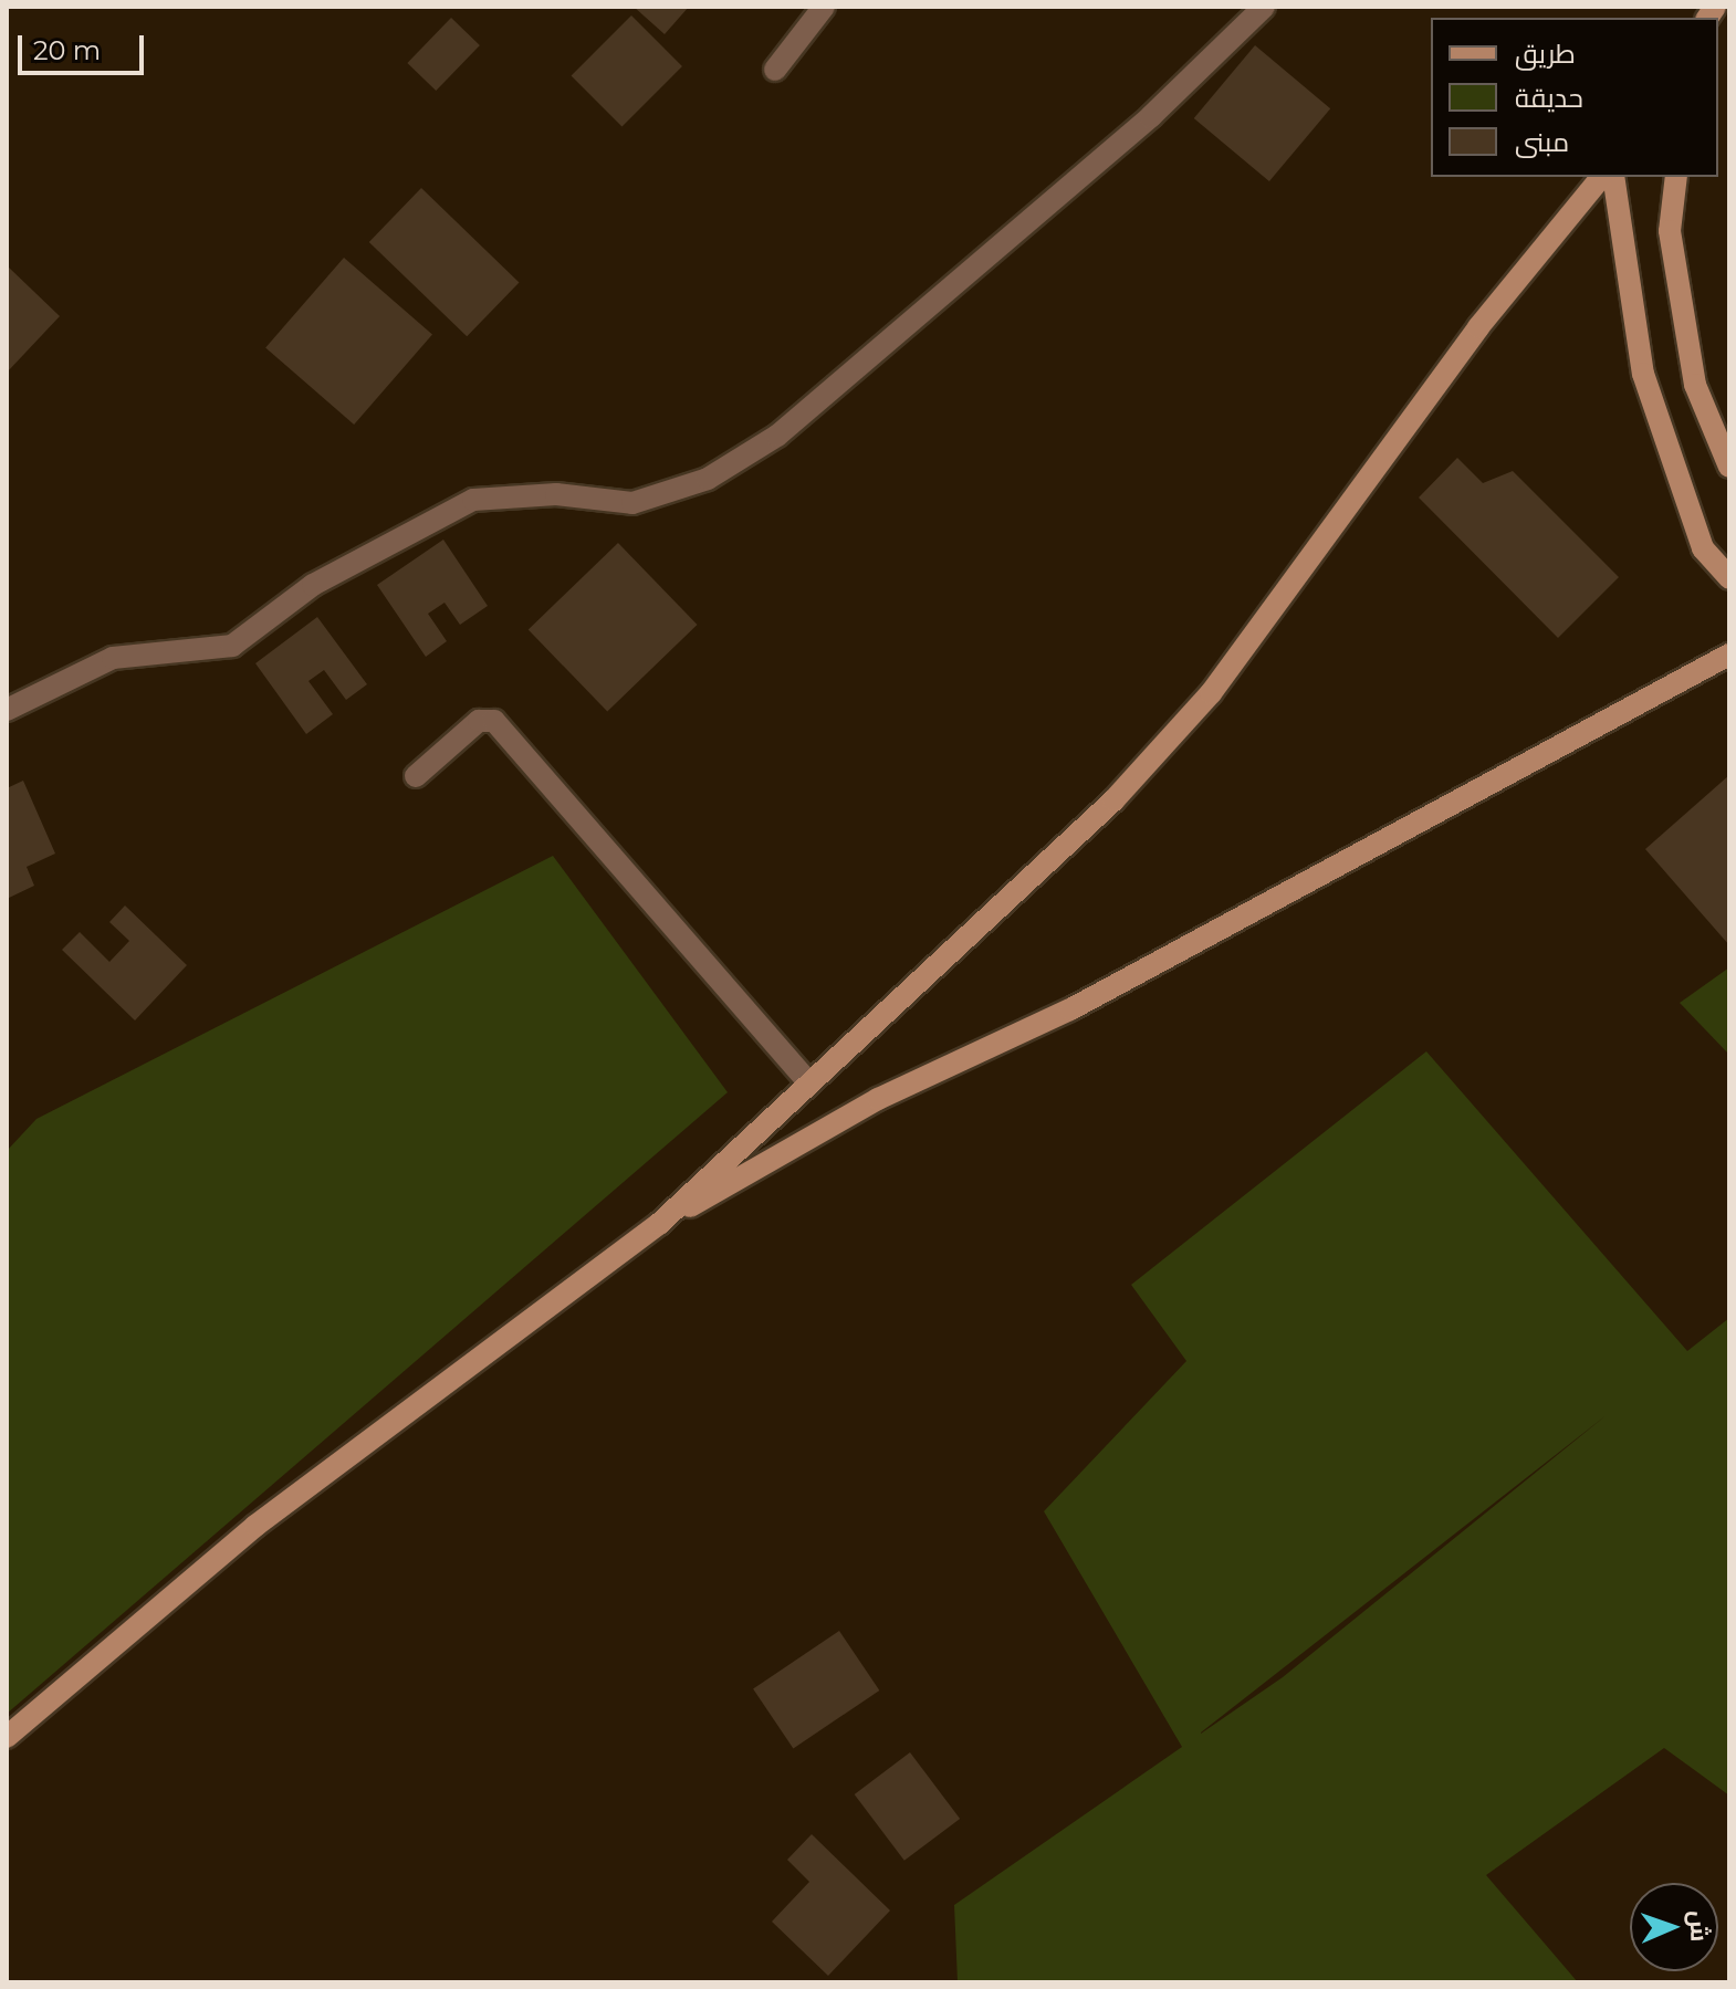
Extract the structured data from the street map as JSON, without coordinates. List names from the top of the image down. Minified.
{"legend":["طريق","حديقة","مبنى"],"scale_bar":"20 m","north":"right"}
